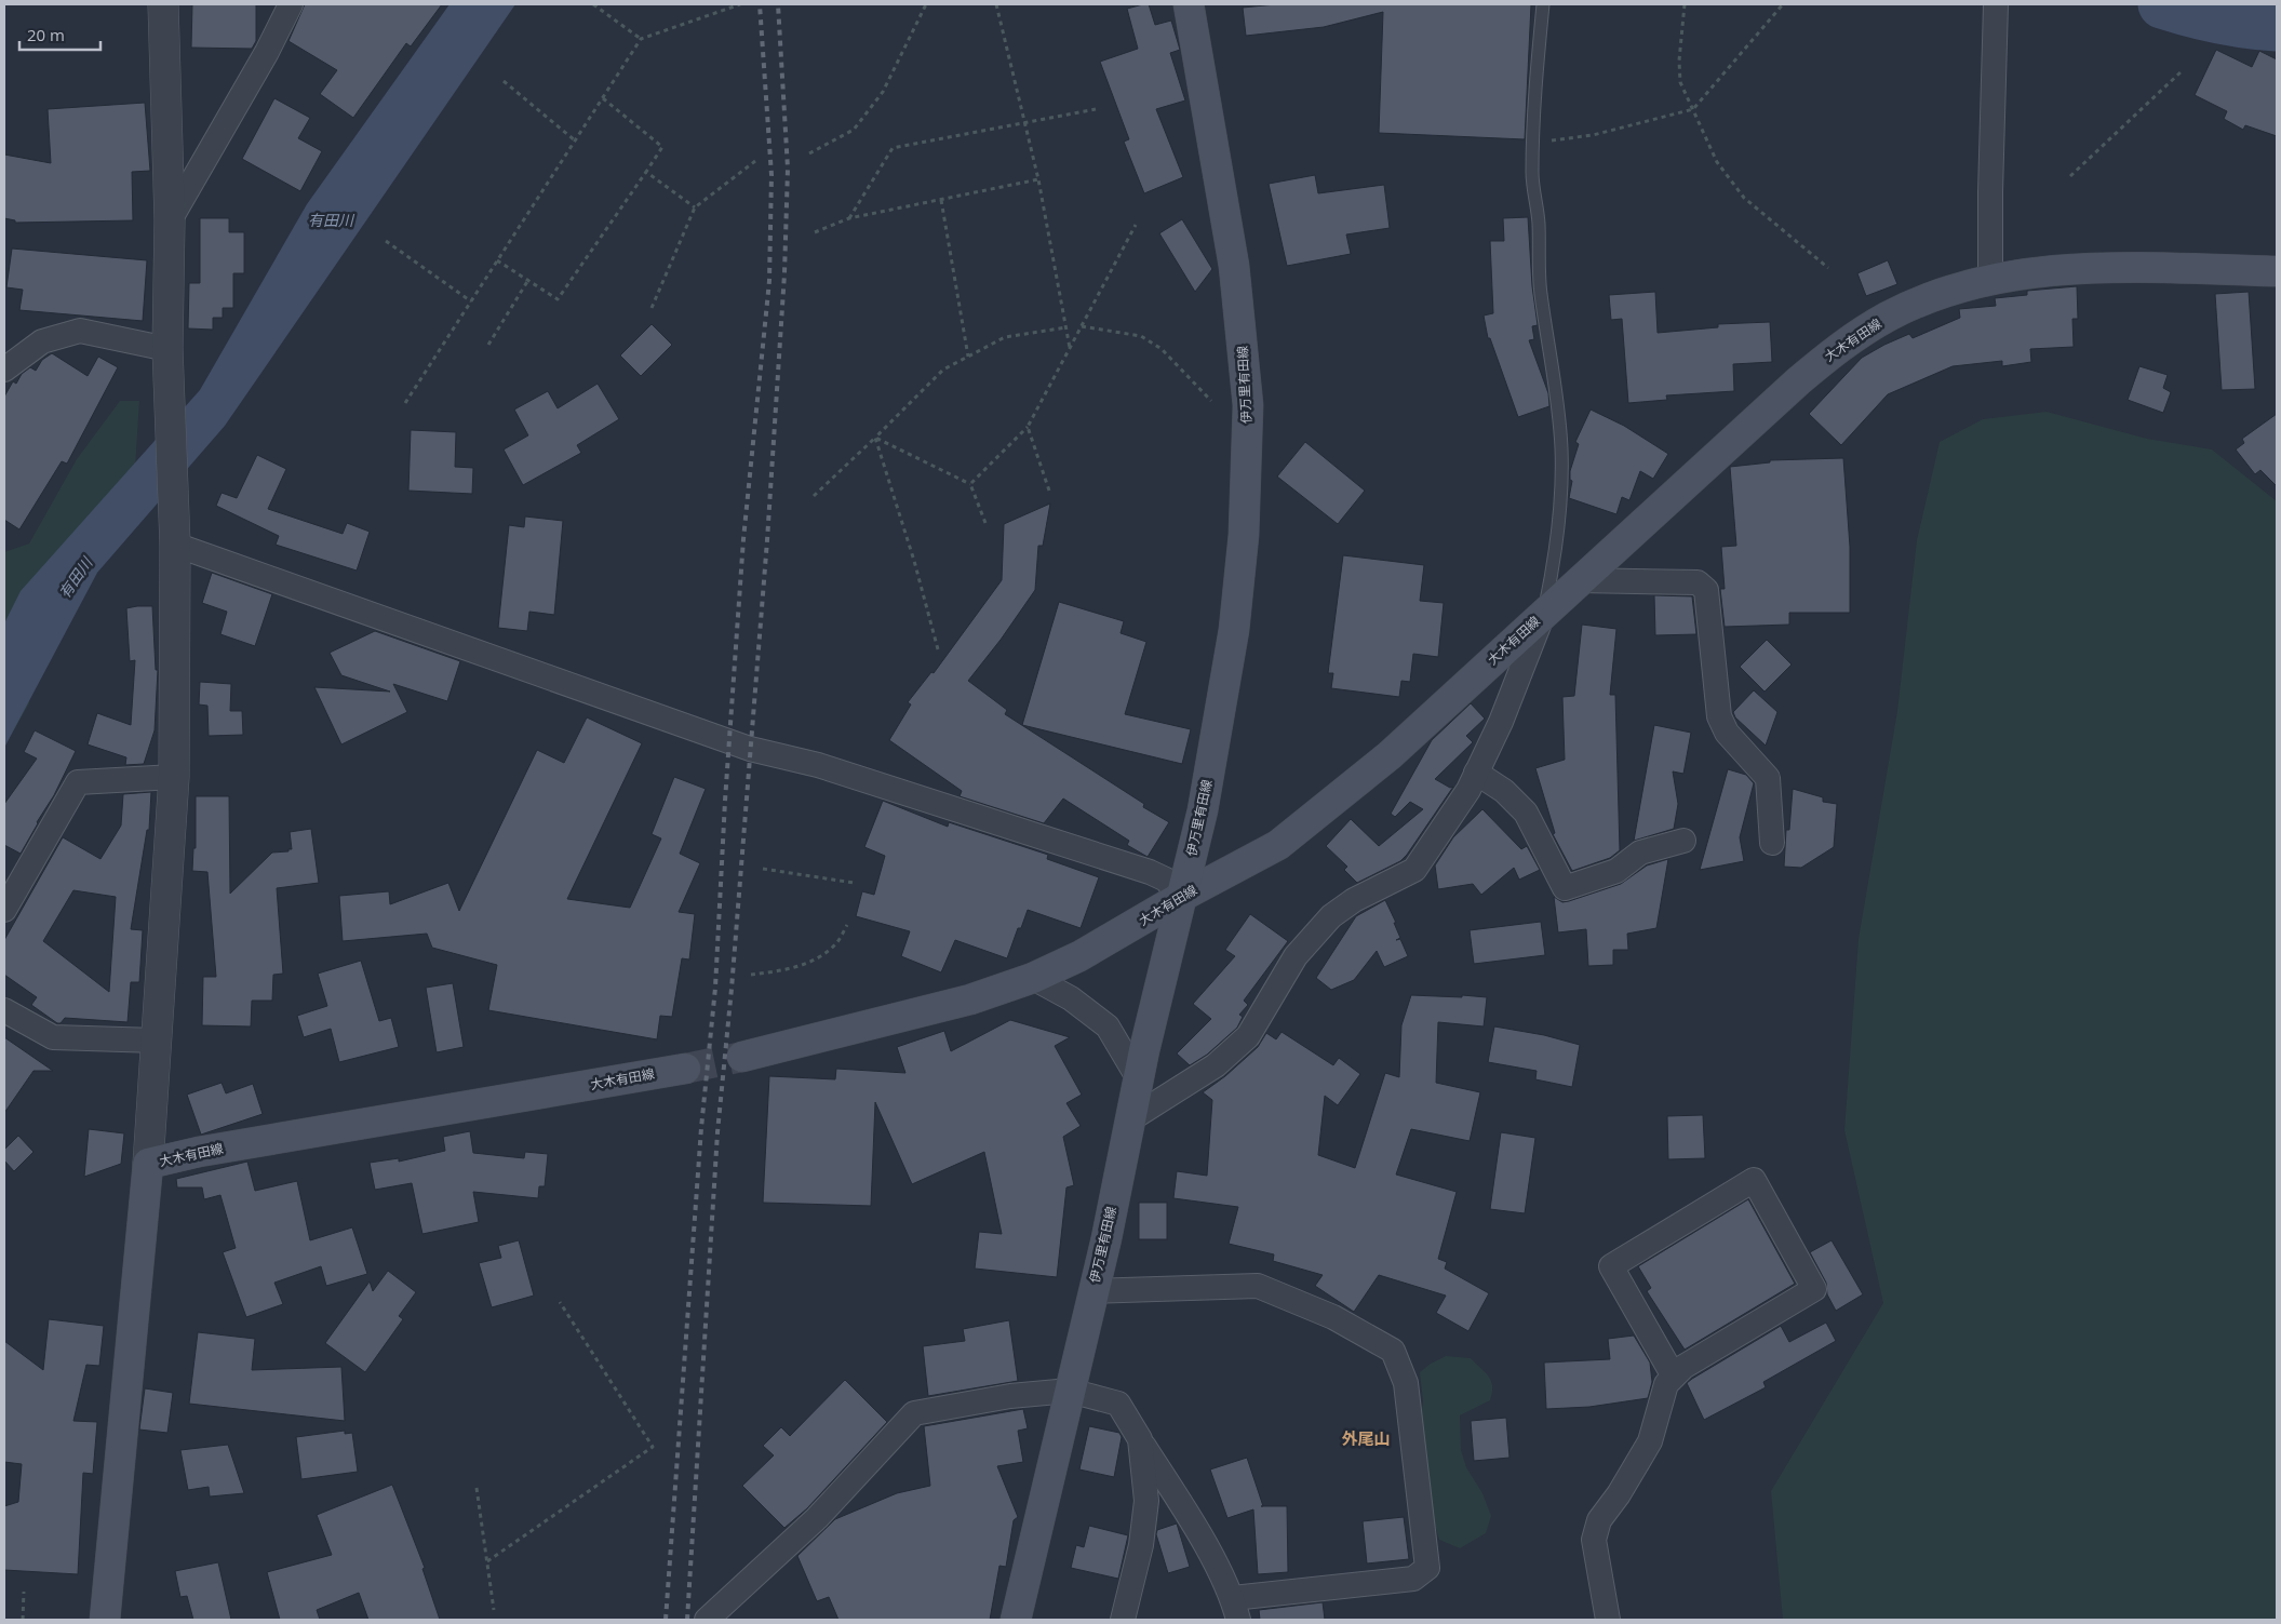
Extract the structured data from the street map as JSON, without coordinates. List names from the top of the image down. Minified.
{"streets":{"main road":["大木有田線","伊万里有田線"]},"crossings":[["大木有田線","伊万里有田線"]],"districts":["外尾山"],"water":["有田川"],"scale_bar":"20 m"}
